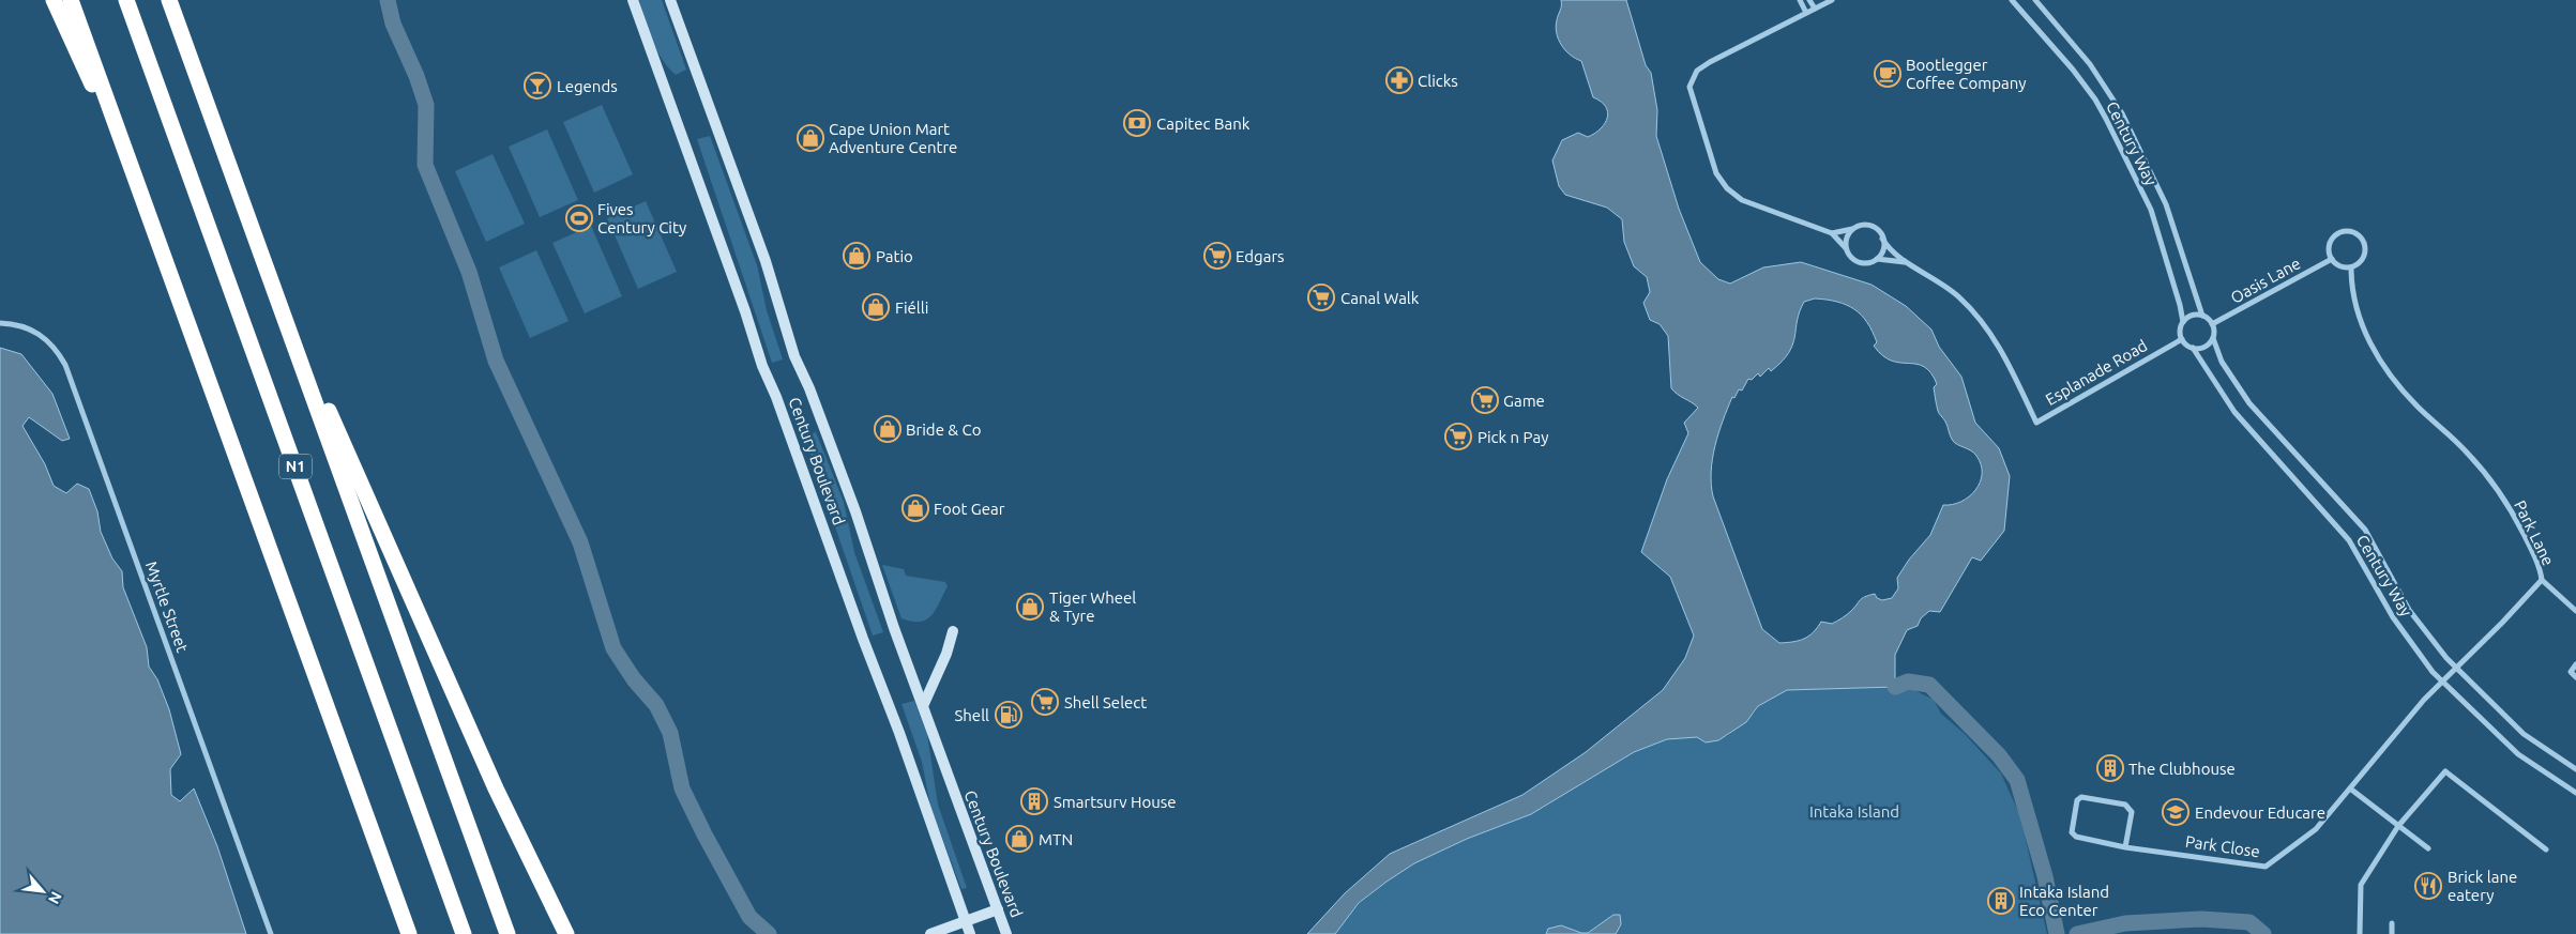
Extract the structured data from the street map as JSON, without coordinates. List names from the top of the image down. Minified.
{"streets":{"highway":["N1"],"main road":["Century Boulevard"],"street":["Century Way","Oasis Lane","Esplanade Road","Park Lane","Myrtle Street","Park Close"]},"crossings":[["Century Way","Oasis Lane"],["Century Way","Esplanade Road"],["Century Way","Park Lane"],["Oasis Lane","Esplanade Road"],["Oasis Lane","Park Lane"],["Park Lane","Park Close"]],"parks":["Intaka Island"],"places":{"cafe":["Bootlegger Coffee Company"],"pharmacy":["Clicks"],"bar":["Legends"],"bank":["Capitec Bank"],"shop":["Cape Union Mart Adventure Centre","Patio","Fiélli","Bride & Co","Foot Gear","Tiger Wheel & Tyre","MTN"],"sports":["Fives Century City"],"supermarket":["Edgars","Canal Walk","Game","Pick n Pay","Shell Select"],"fuel station":["Shell"],"building":["The Clubhouse","Smartsurv House","Intaka Island Eco Center"],"school or university":["Endevour Educare"],"restaurant":["Brick lane eatery"]},"north":"bottom right"}
